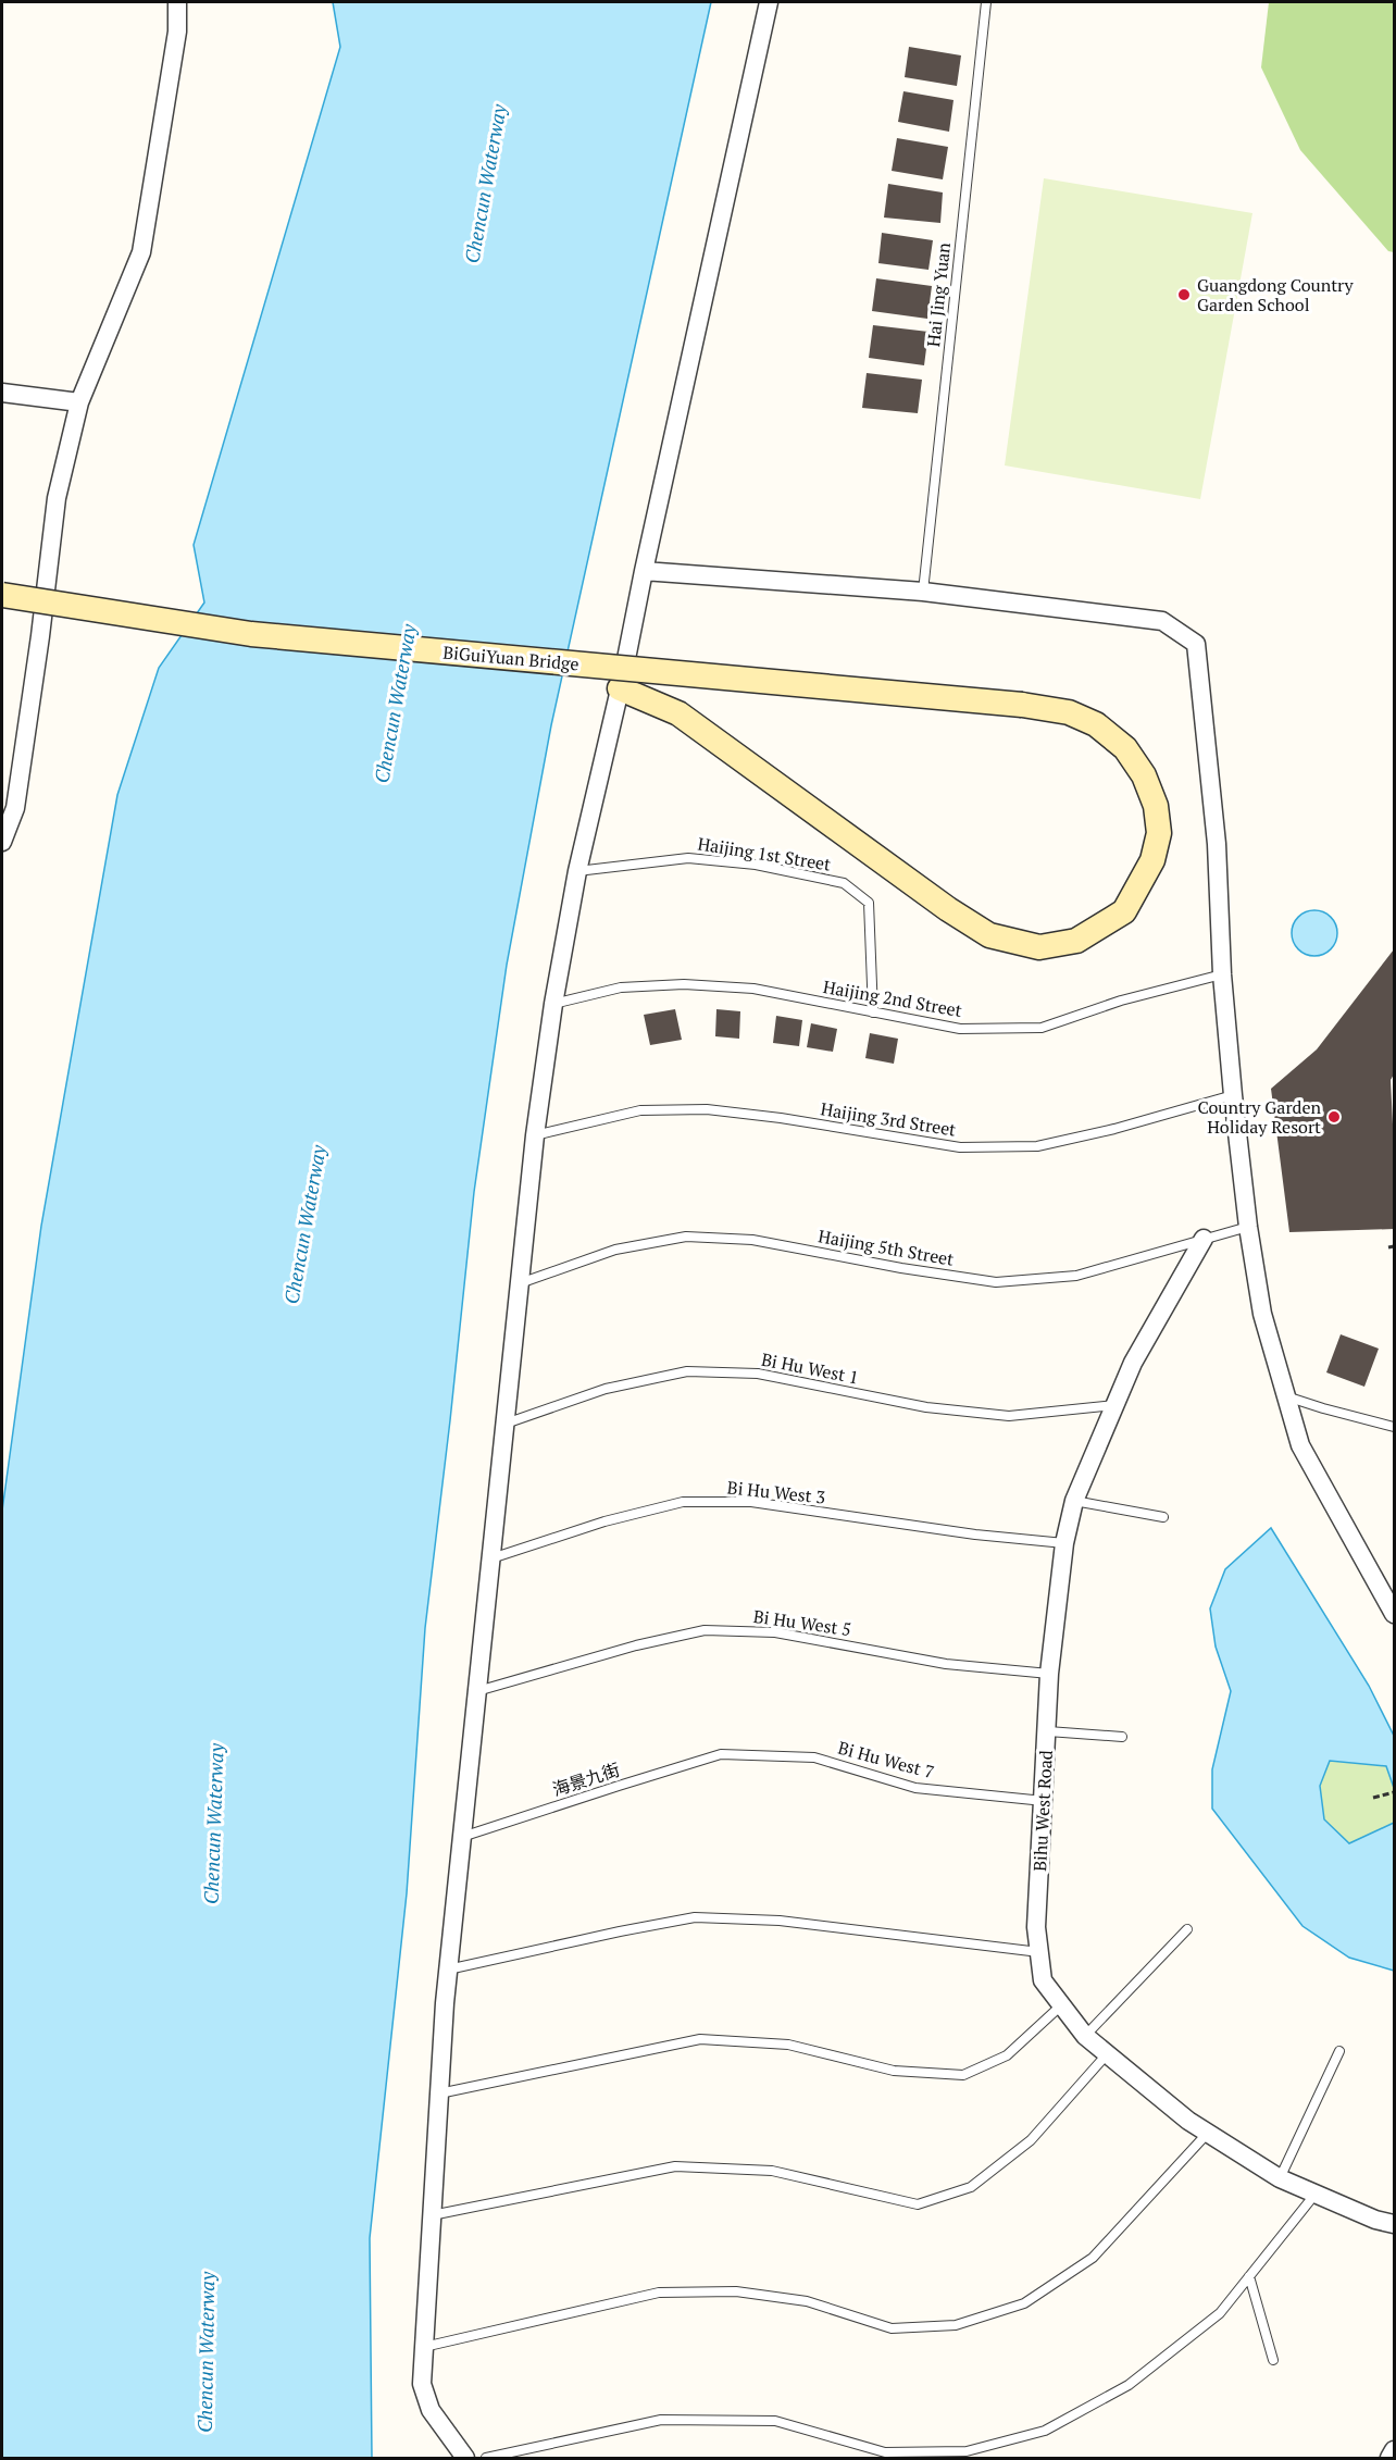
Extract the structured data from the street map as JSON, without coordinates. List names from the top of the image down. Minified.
{"streets":{"main road":["BiGuiYuan Bridge"],"street":["Bihu West Road"],"lane":["Hai Jing Yuan","Haijing 1st Street","Haijing 2nd Street","Haijing 3rd Street","Haijing 5th Street","Bi Hu West 1","Bi Hu West 3","Bi Hu West 5","Bi Hu West 7","海景九街"]},"crossings":[["Haijing 1st Street","Haijing 2nd Street"],["Haijing 5th Street","Bihu West Road"],["Bi Hu West 1","Bihu West Road"],["Bi Hu West 3","Bihu West Road"],["Bi Hu West 5","Bihu West Road"],["Bi Hu West 7","海景九街"],["Bi Hu West 7","Bihu West Road"]],"water":["Chencun Waterway"],"places":["Guangdong Country Garden School","Country Garden Holiday Resort"]}
